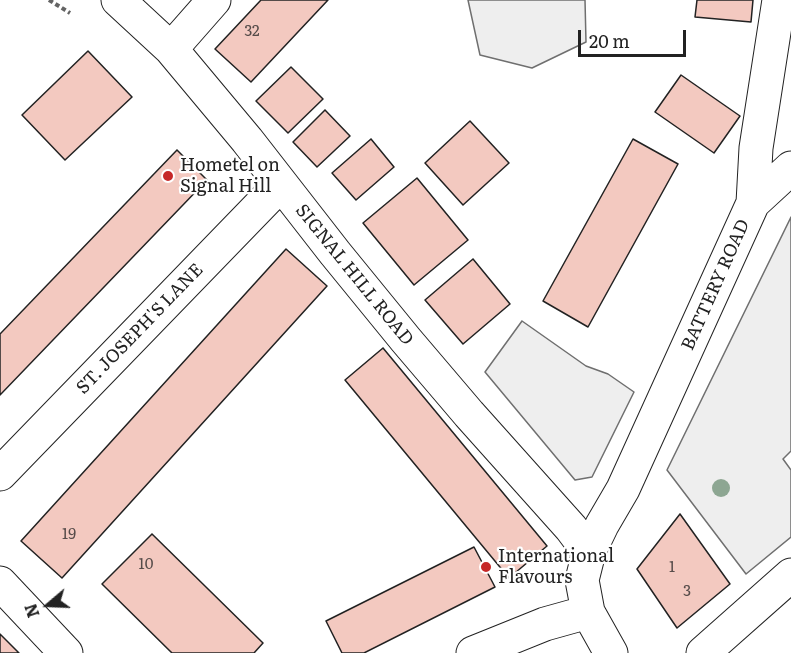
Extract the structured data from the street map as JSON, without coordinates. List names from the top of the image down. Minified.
{"streets":{"street":["SIGNAL HILL ROAD","BATTERY ROAD","ST. JOSEPH'S LANE"]},"crossings":[["SIGNAL HILL ROAD","BATTERY ROAD"],["SIGNAL HILL ROAD","ST. JOSEPH'S LANE"]],"places":["Hometel on Signal Hill","International Flavours"],"house_numbers":["32","19","10","1","3"],"scale_bar":"20 m","north":"left"}
